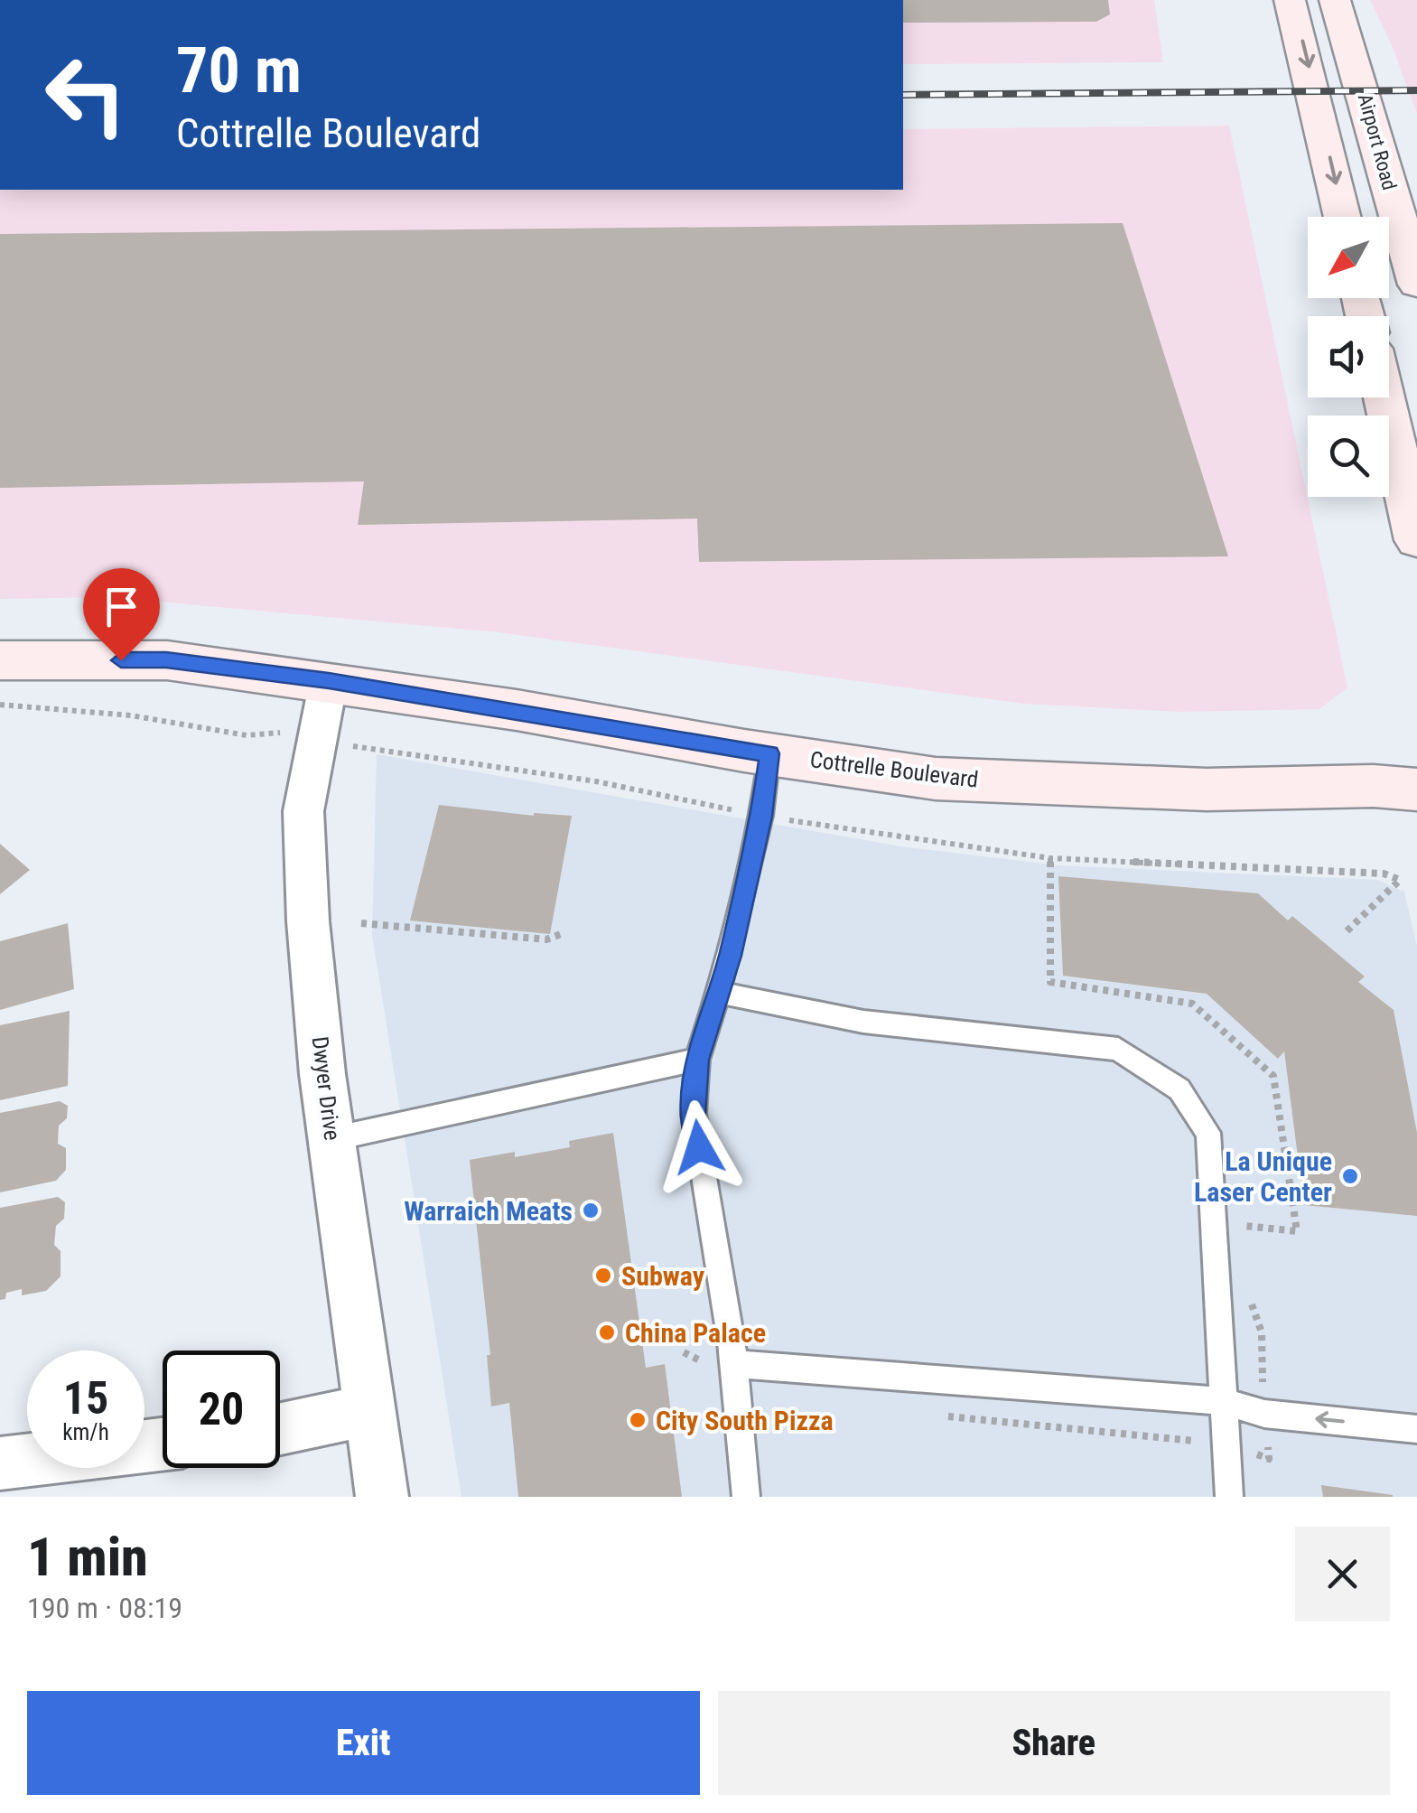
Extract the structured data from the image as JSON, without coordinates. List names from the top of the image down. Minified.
{"streets":{"main road":["Airport Road","Cottrelle Boulevard"],"street":["Dwyer Drive"]},"crossings":[["Cottrelle Boulevard","Dwyer Drive"]],"places":["La Unique Laser Center","Warraich Meats","Subway","China Palace","City South Pizza"],"north":"bottom left","page":{"turn":["70 m","Cottrelle Boulevard"],"speed":"15 km/h","limit":"20","heading":["1 min","190 m · 08:19"],"buttons":["Exit","Share"]}}
